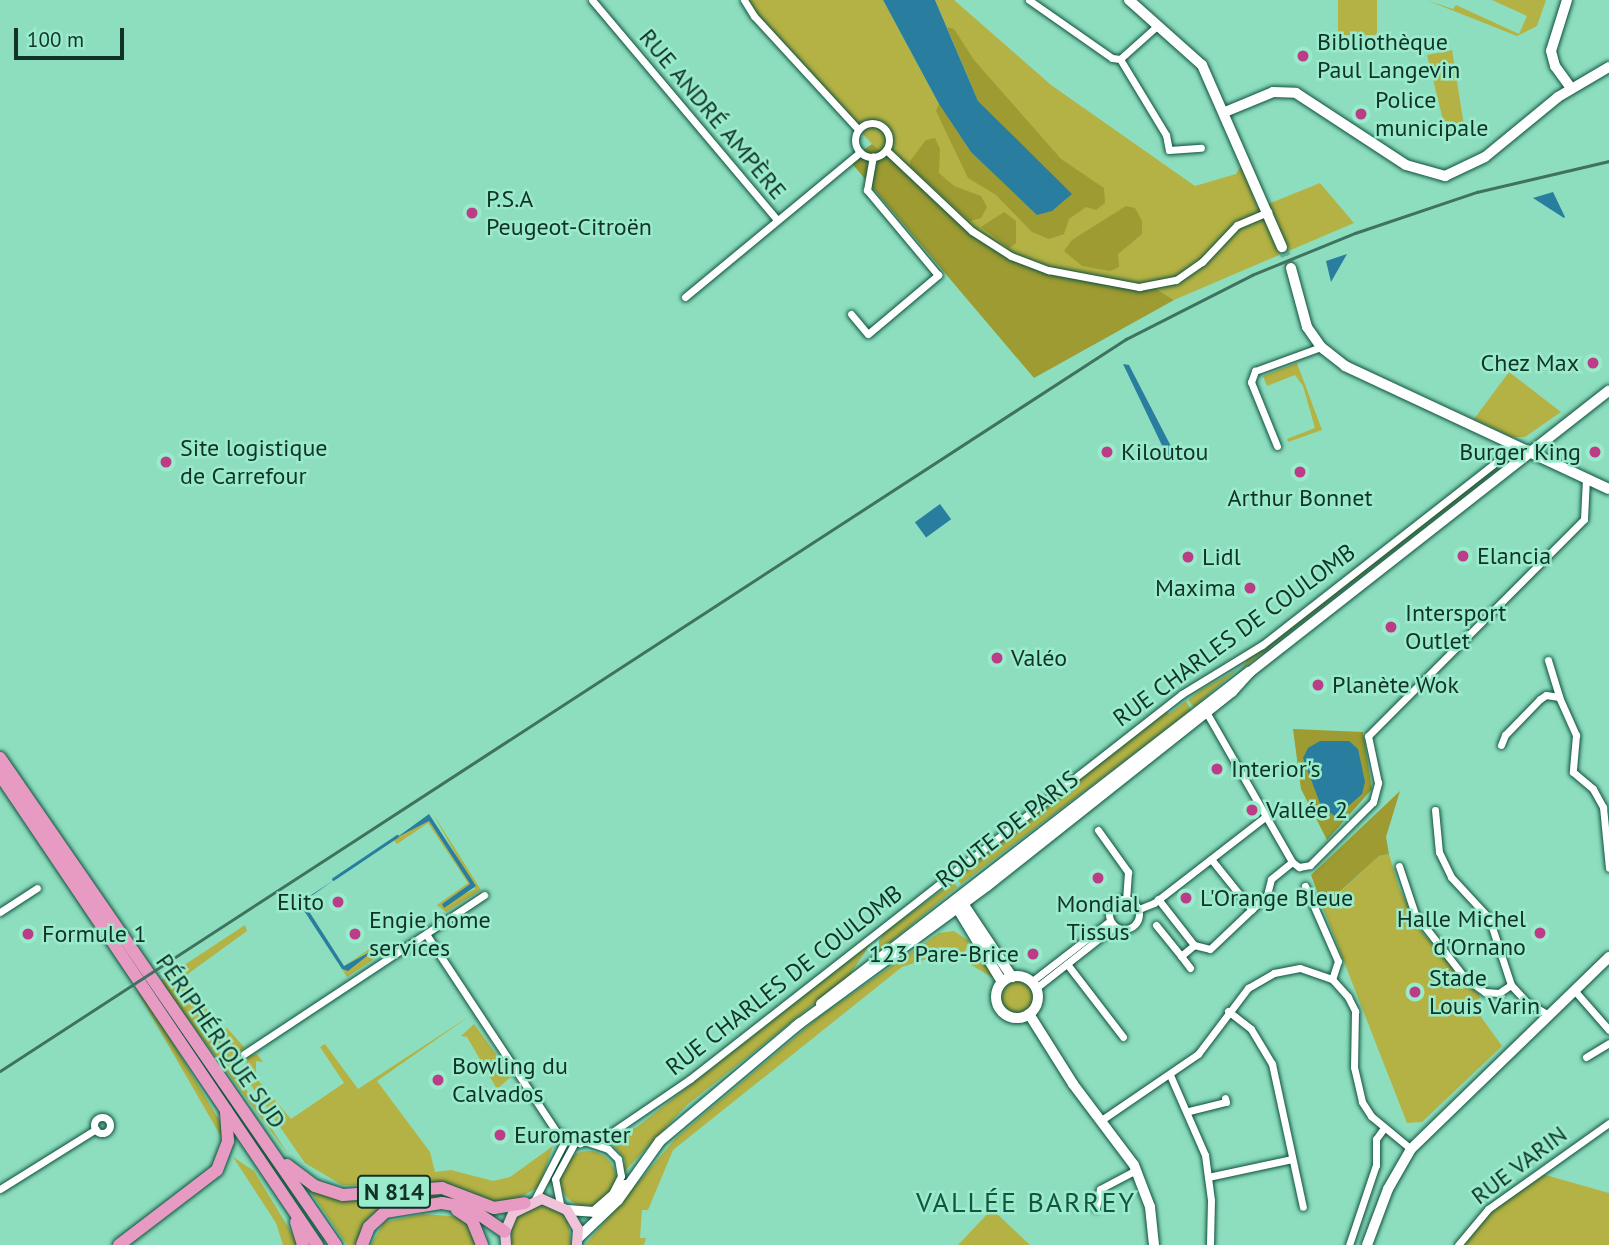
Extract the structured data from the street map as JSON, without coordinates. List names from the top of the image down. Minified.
{"streets":{"highway":["PÉRIPHÉRIQUE SUD","N 814"],"main road":["ROUTE DE PARIS"],"street":["RUE ANDRÉ AMPÈRE","RUE CHARLES DE COULOMB","RUE VARIN"]},"crossings":[["RUE CHARLES DE COULOMB","ROUTE DE PARIS"],["PÉRIPHÉRIQUE SUD","N 814"]],"districts":["VALLÉE BARREY"],"places":["Bibliothèque Paul Langevin","Police municipale","P.S.A Peugeot-Citroën","Chez Max","Kiloutou","Burger King","Site logistique de Carrefour","Arthur Bonnet","Elancia","Lidl","Maxima","Intersport Outlet","Valéo","Planète Wok","Interior's","Vallée 2","Mondial Tissus","L'Orange Bleue","Elito","Halle Michel d'Ornano","Formule 1","Engie home services","123 Pare-Brice","Stade Louis Varin","Bowling du Calvados","Euromaster"],"scale_bar":"100 m"}
